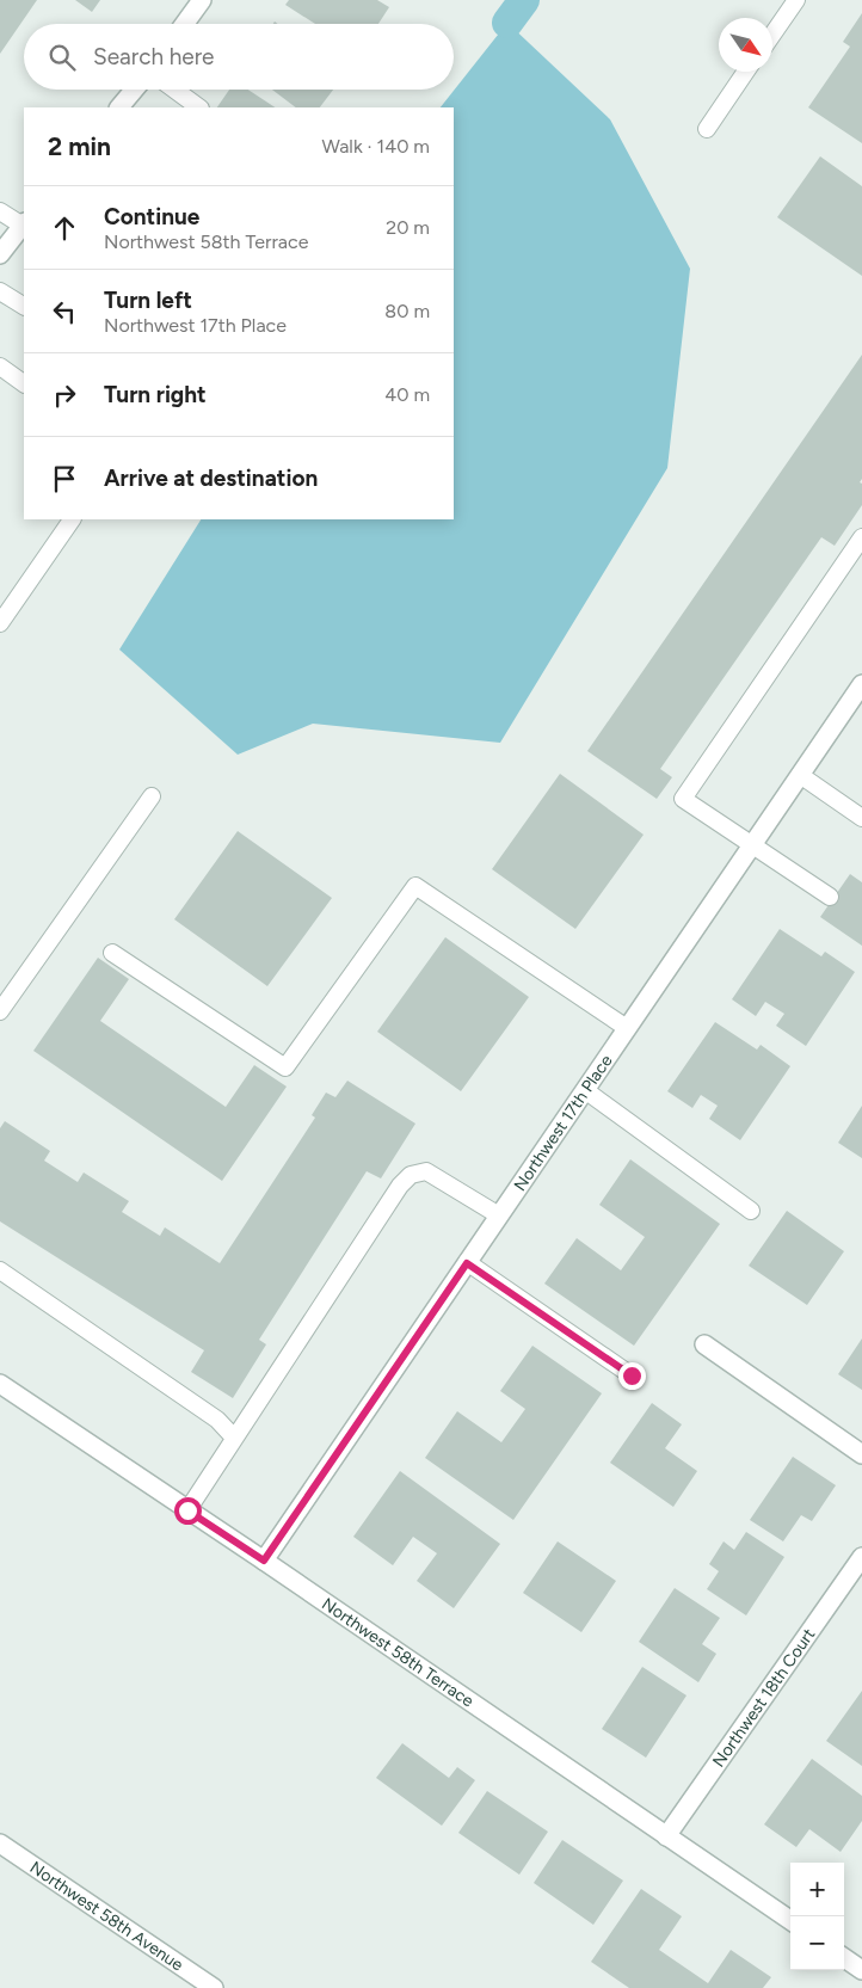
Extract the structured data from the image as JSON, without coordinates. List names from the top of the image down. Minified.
{"streets":{"street":["Northwest 17th Place","Northwest 58th Terrace","Northwest 18th Court","Northwest 58th Avenue"]},"crossings":[["Northwest 17th Place","Northwest 58th Terrace"],["Northwest 58th Terrace","Northwest 18th Court"]],"north":"bottom right","page":{"search":"Search here","heading":["2 min","Walk · 140 m"],"list":[["Continue","Northwest 58th Terrace","20 m"],["Turn left","Northwest 17th Place","80 m"],["Turn right","40 m"],"Arrive at destination"],"map_buttons":["+","−"]}}
